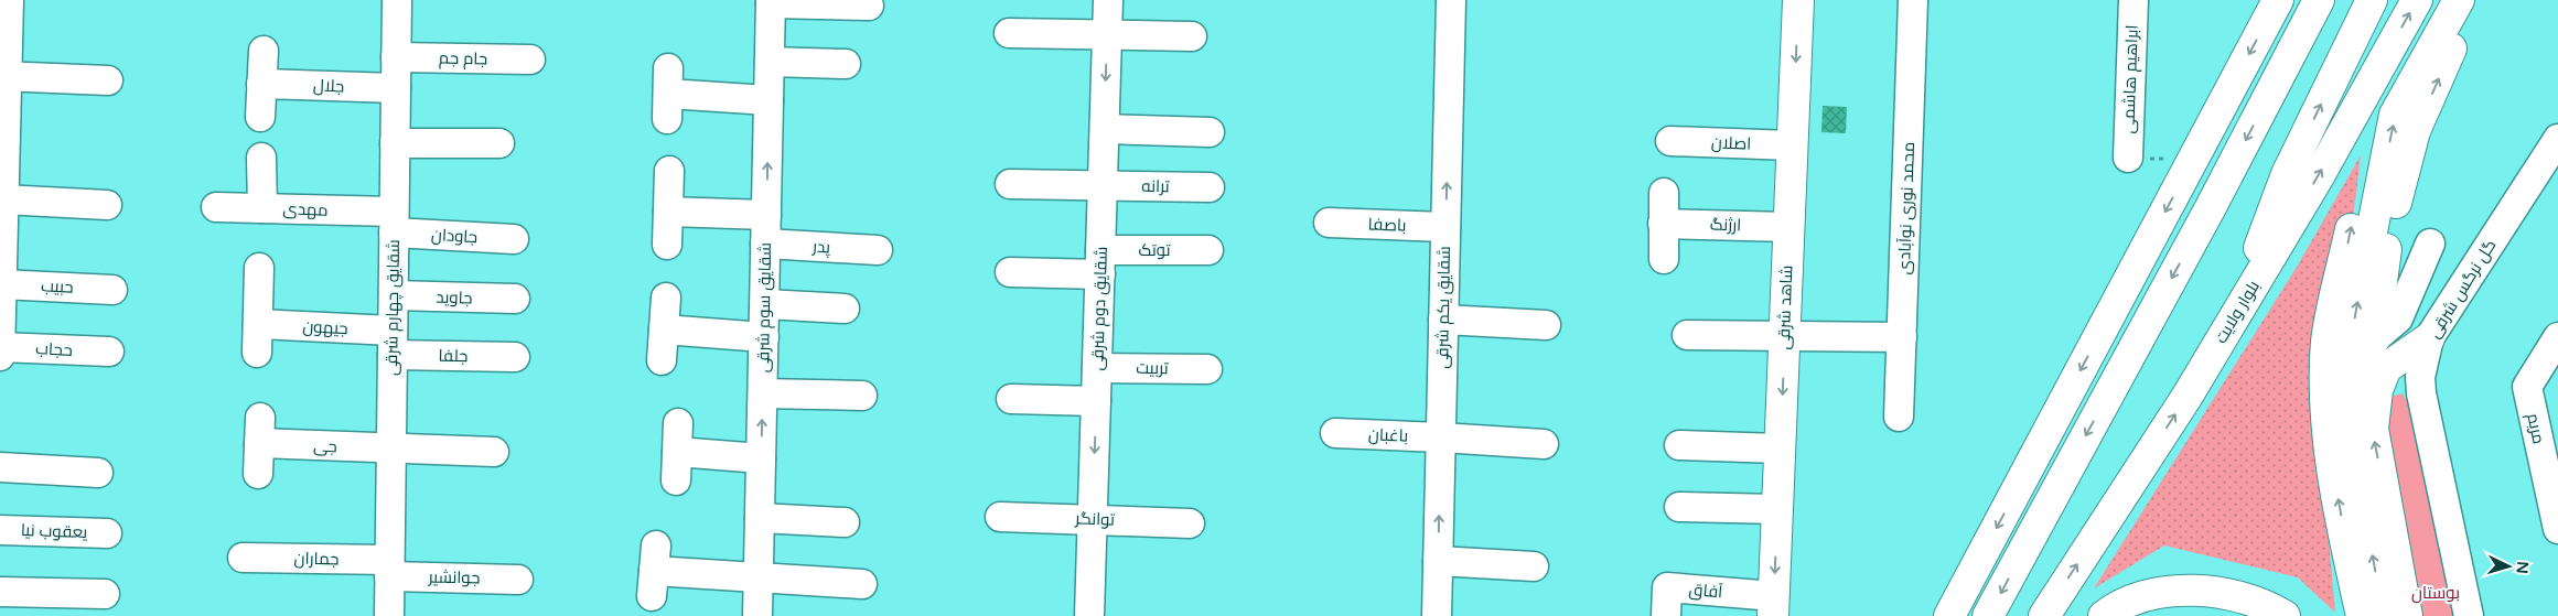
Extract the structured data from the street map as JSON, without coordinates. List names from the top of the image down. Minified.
{"streets":{"main road":["شاهد شرقی","بلوار ولایت"],"street":["جام جم","ابراهیم هاشمی","جلال","اصلان","ترانه","محمد نوری نوآبادی","مهدی","باصفا","ارژنگ","جاودان","پدر","توتک","حبیب","گل نرگس شرقی","جاوید","شقایق چهارم شرقی","شقایق سوم شرقی","شقایق یکم شرقی","شقایق دوم شرقی","جیهون","حجاب","جلفا","تربیت","مریم","باغبان","جی","توانگر","یعقوب نیا","جماران","جوانشیر","آفاق"]},"crossings":[["جام جم","شقایق چهارم شرقی"],["جلال","شقایق چهارم شرقی"],["اصلان","شاهد شرقی"],["ترانه","شقایق دوم شرقی"],["مهدی","جاودان"],["مهدی","شقایق چهارم شرقی"],["باصفا","شقایق یکم شرقی"],["ارژنگ","شاهد شرقی"],["جاودان","شقایق چهارم شرقی"],["پدر","شقایق سوم شرقی"],["توتک","شقایق دوم شرقی"],["جاوید","شقایق چهارم شرقی"],["شقایق چهارم شرقی","جیهون"],["شقایق چهارم شرقی","جلفا"],["شقایق چهارم شرقی","جی"],["شقایق چهارم شرقی","جماران"],["شقایق چهارم شرقی","جوانشیر"],["شقایق یکم شرقی","باغبان"],["شاهد شرقی","آفاق"],["شقایق دوم شرقی","تربیت"],["شقایق دوم شرقی","توانگر"],["جیهون","جلفا"],["جماران","جوانشیر"]],"one_way":["شقایق یکم شرقی"],"parks":["بوستان"],"north":"right"}
